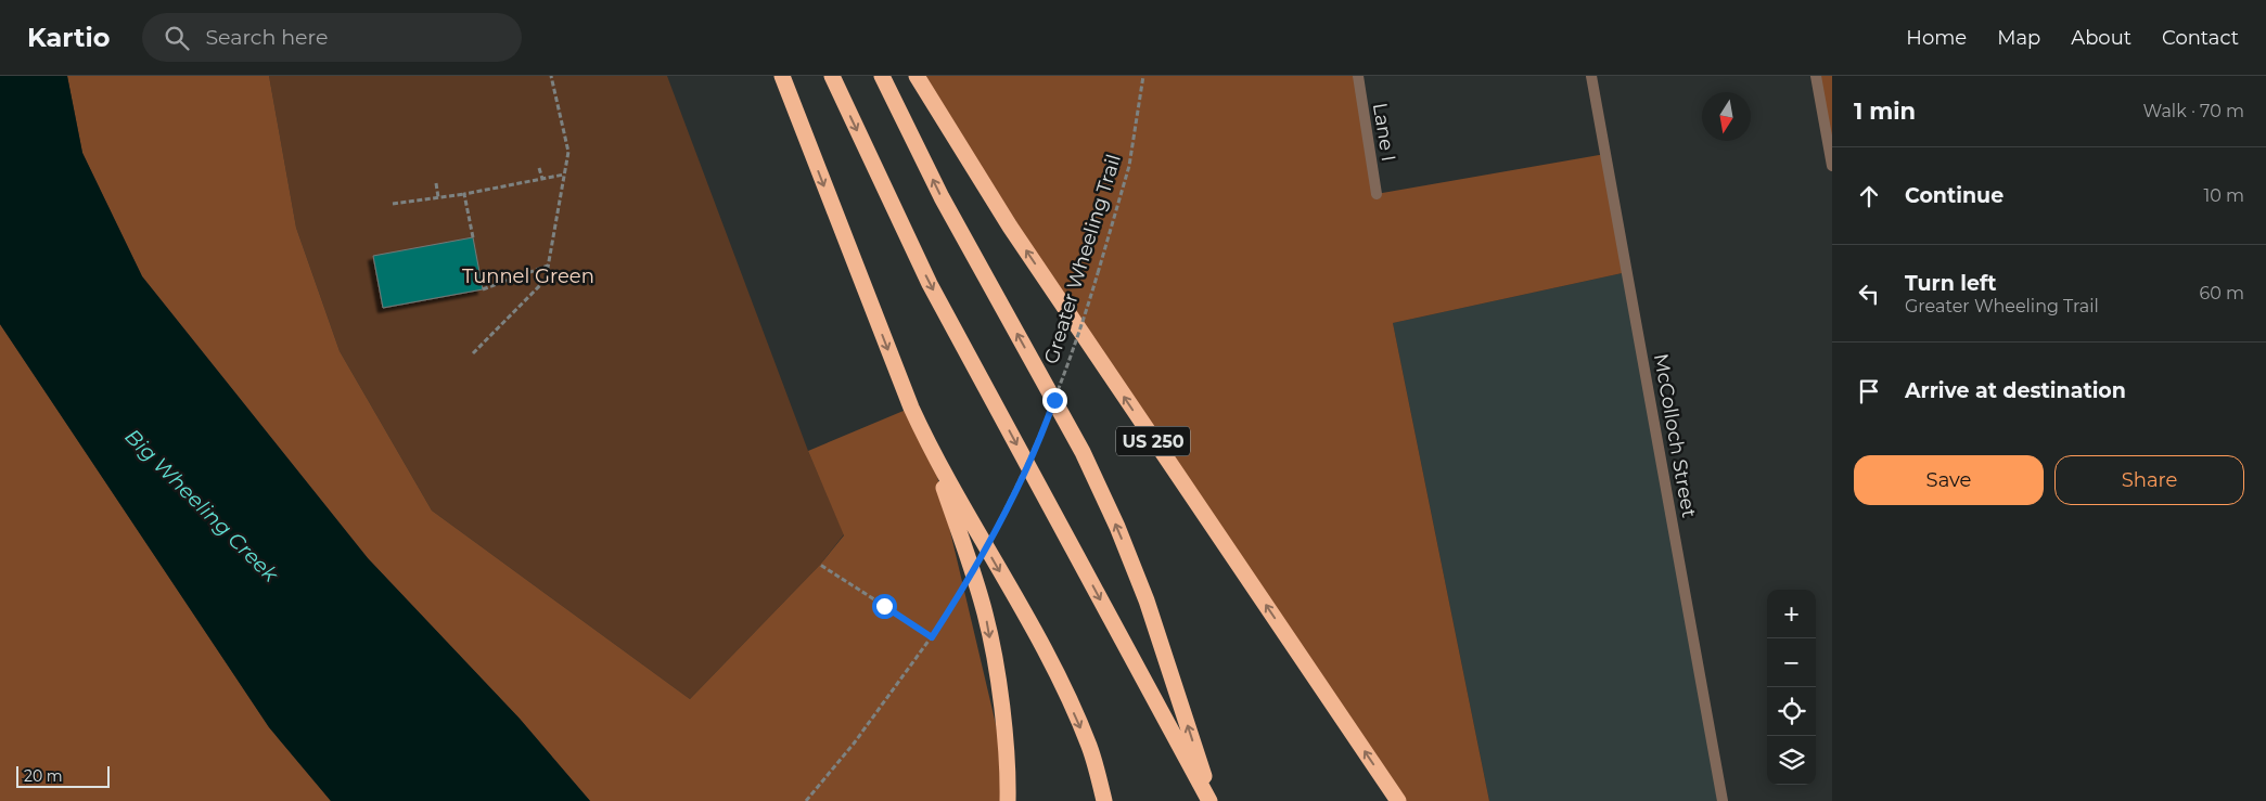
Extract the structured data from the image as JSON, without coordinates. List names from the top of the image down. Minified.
{"streets":{"highway":["US 250"],"street":["Lane I","McColloch Street"],"path":["Greater Wheeling Trail"]},"water":["Big Wheeling Creek"],"parks":["Tunnel Green"],"scale_bar":"20 m","north":"bottom","page":{"header":"Kartio","search":"Search here","nav":["Home","Map","About","Contact"],"heading":["1 min","Walk · 70 m"],"list":[["Continue","10 m"],["Turn left","Greater Wheeling Trail","60 m"],"Arrive at destination"],"buttons":["Save","Share"],"map_buttons":["+","−"],"scale":"20 m"}}
